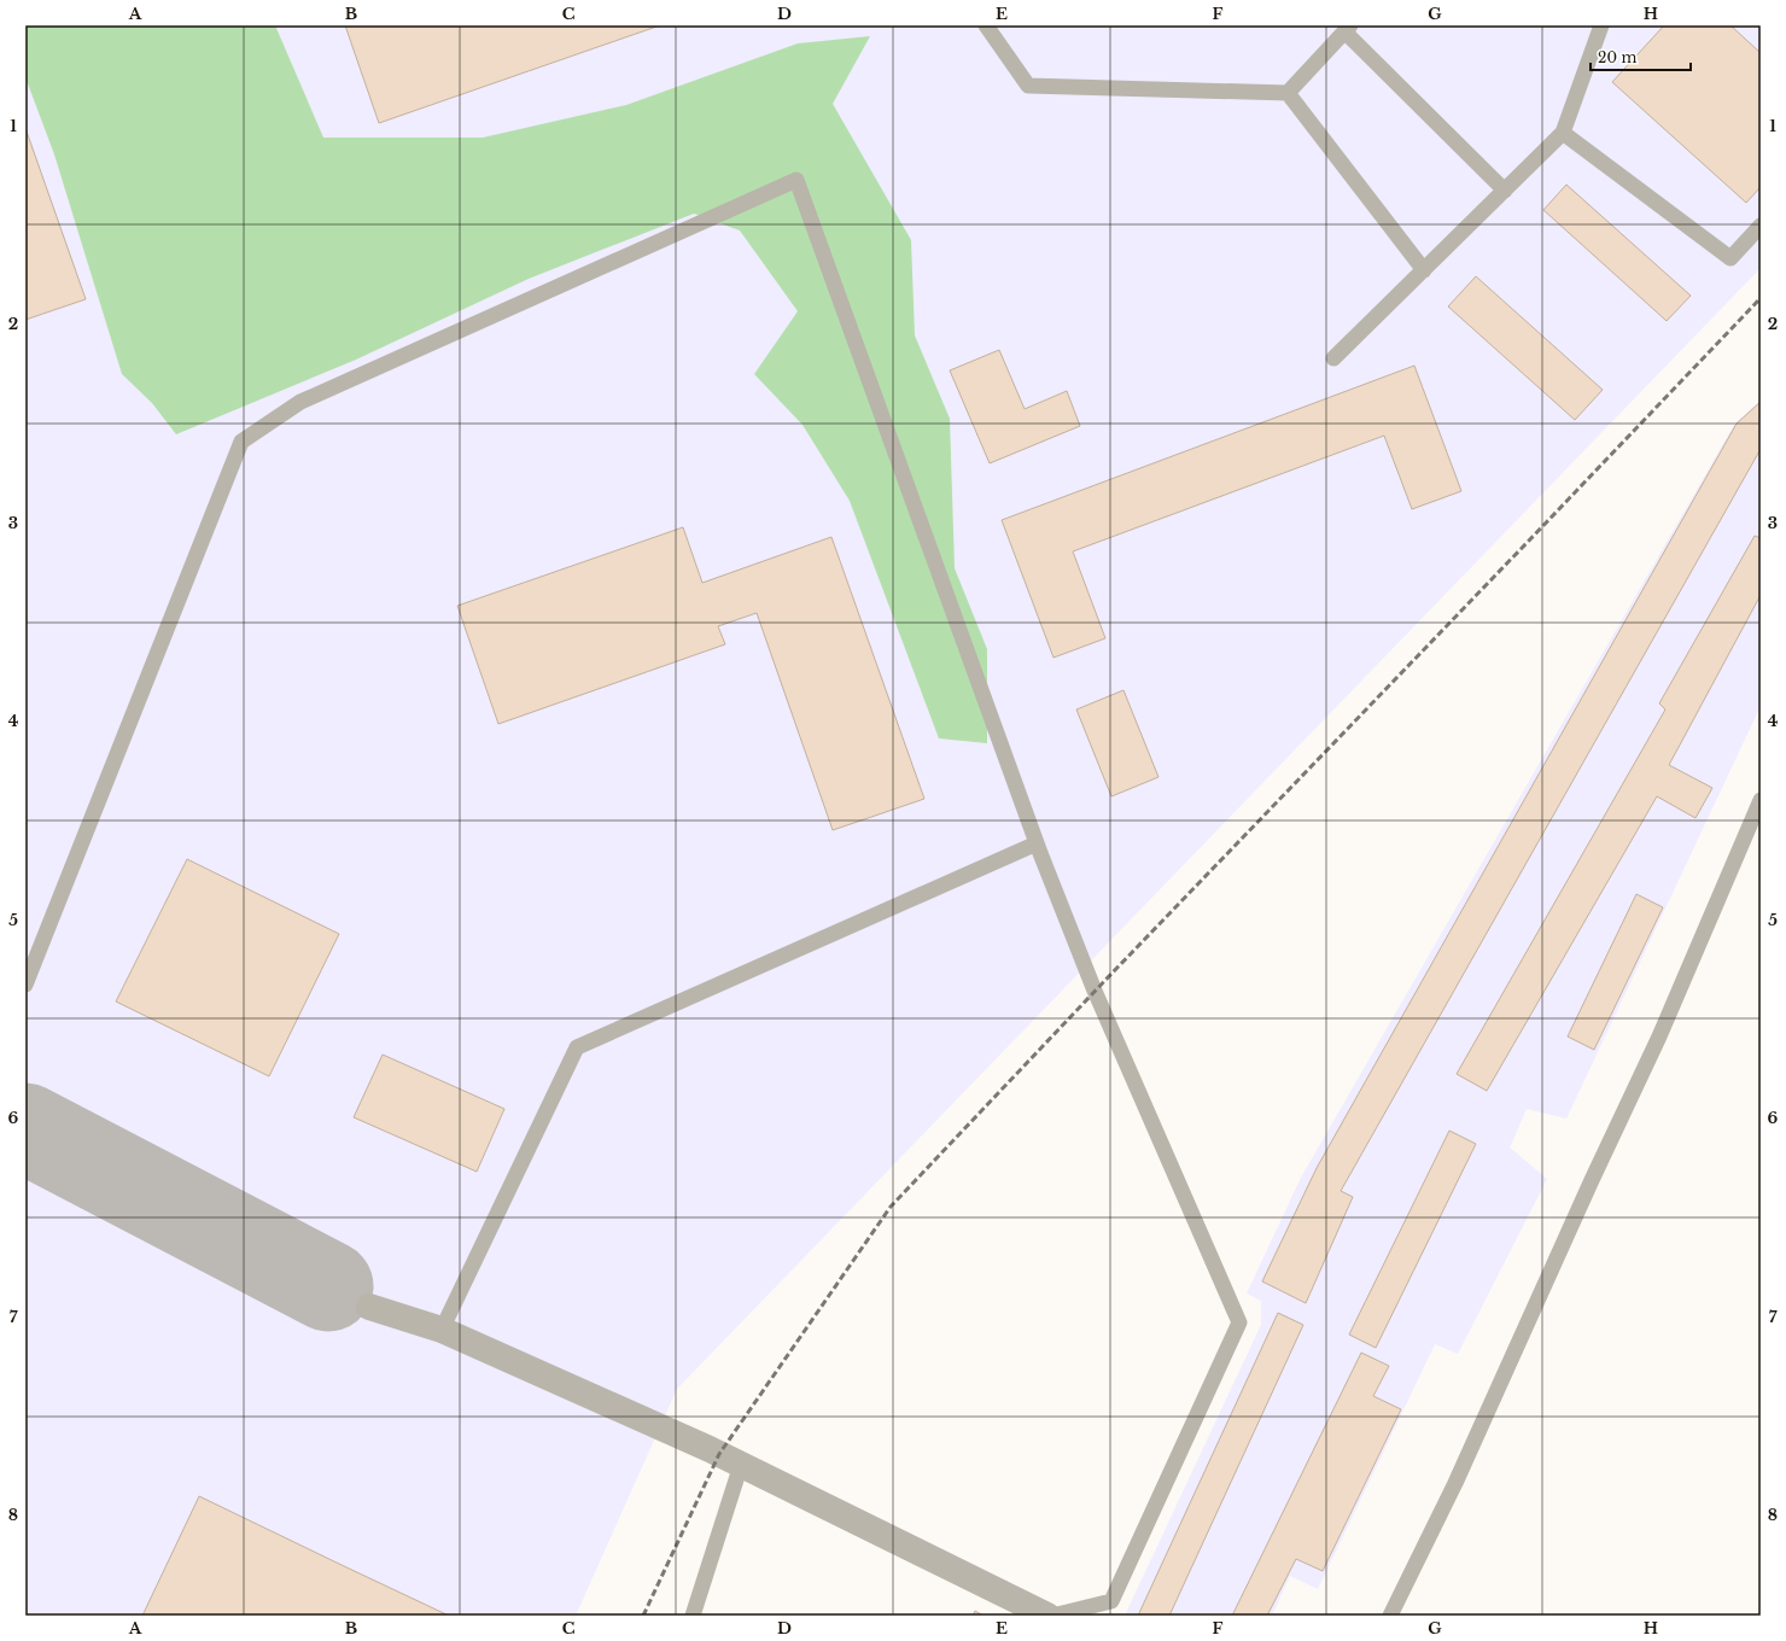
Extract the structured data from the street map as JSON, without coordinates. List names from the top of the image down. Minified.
{"scale_bar":"20 m","grid":{"columns":["A","B","C","D","E","F","G","H"],"rows":["1","2","3","4","5","6","7","8"]}}
